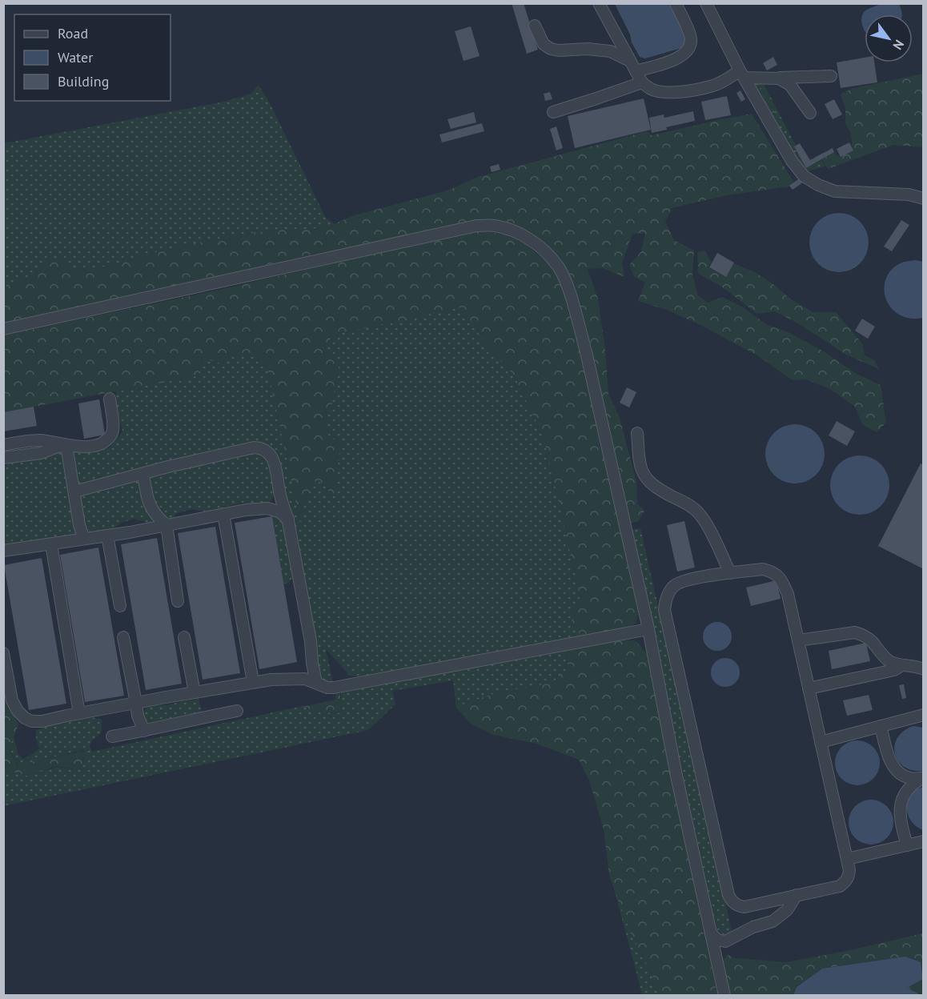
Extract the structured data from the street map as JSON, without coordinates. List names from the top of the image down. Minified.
{"legend":["Road","Water","Building"],"north":"bottom right"}
